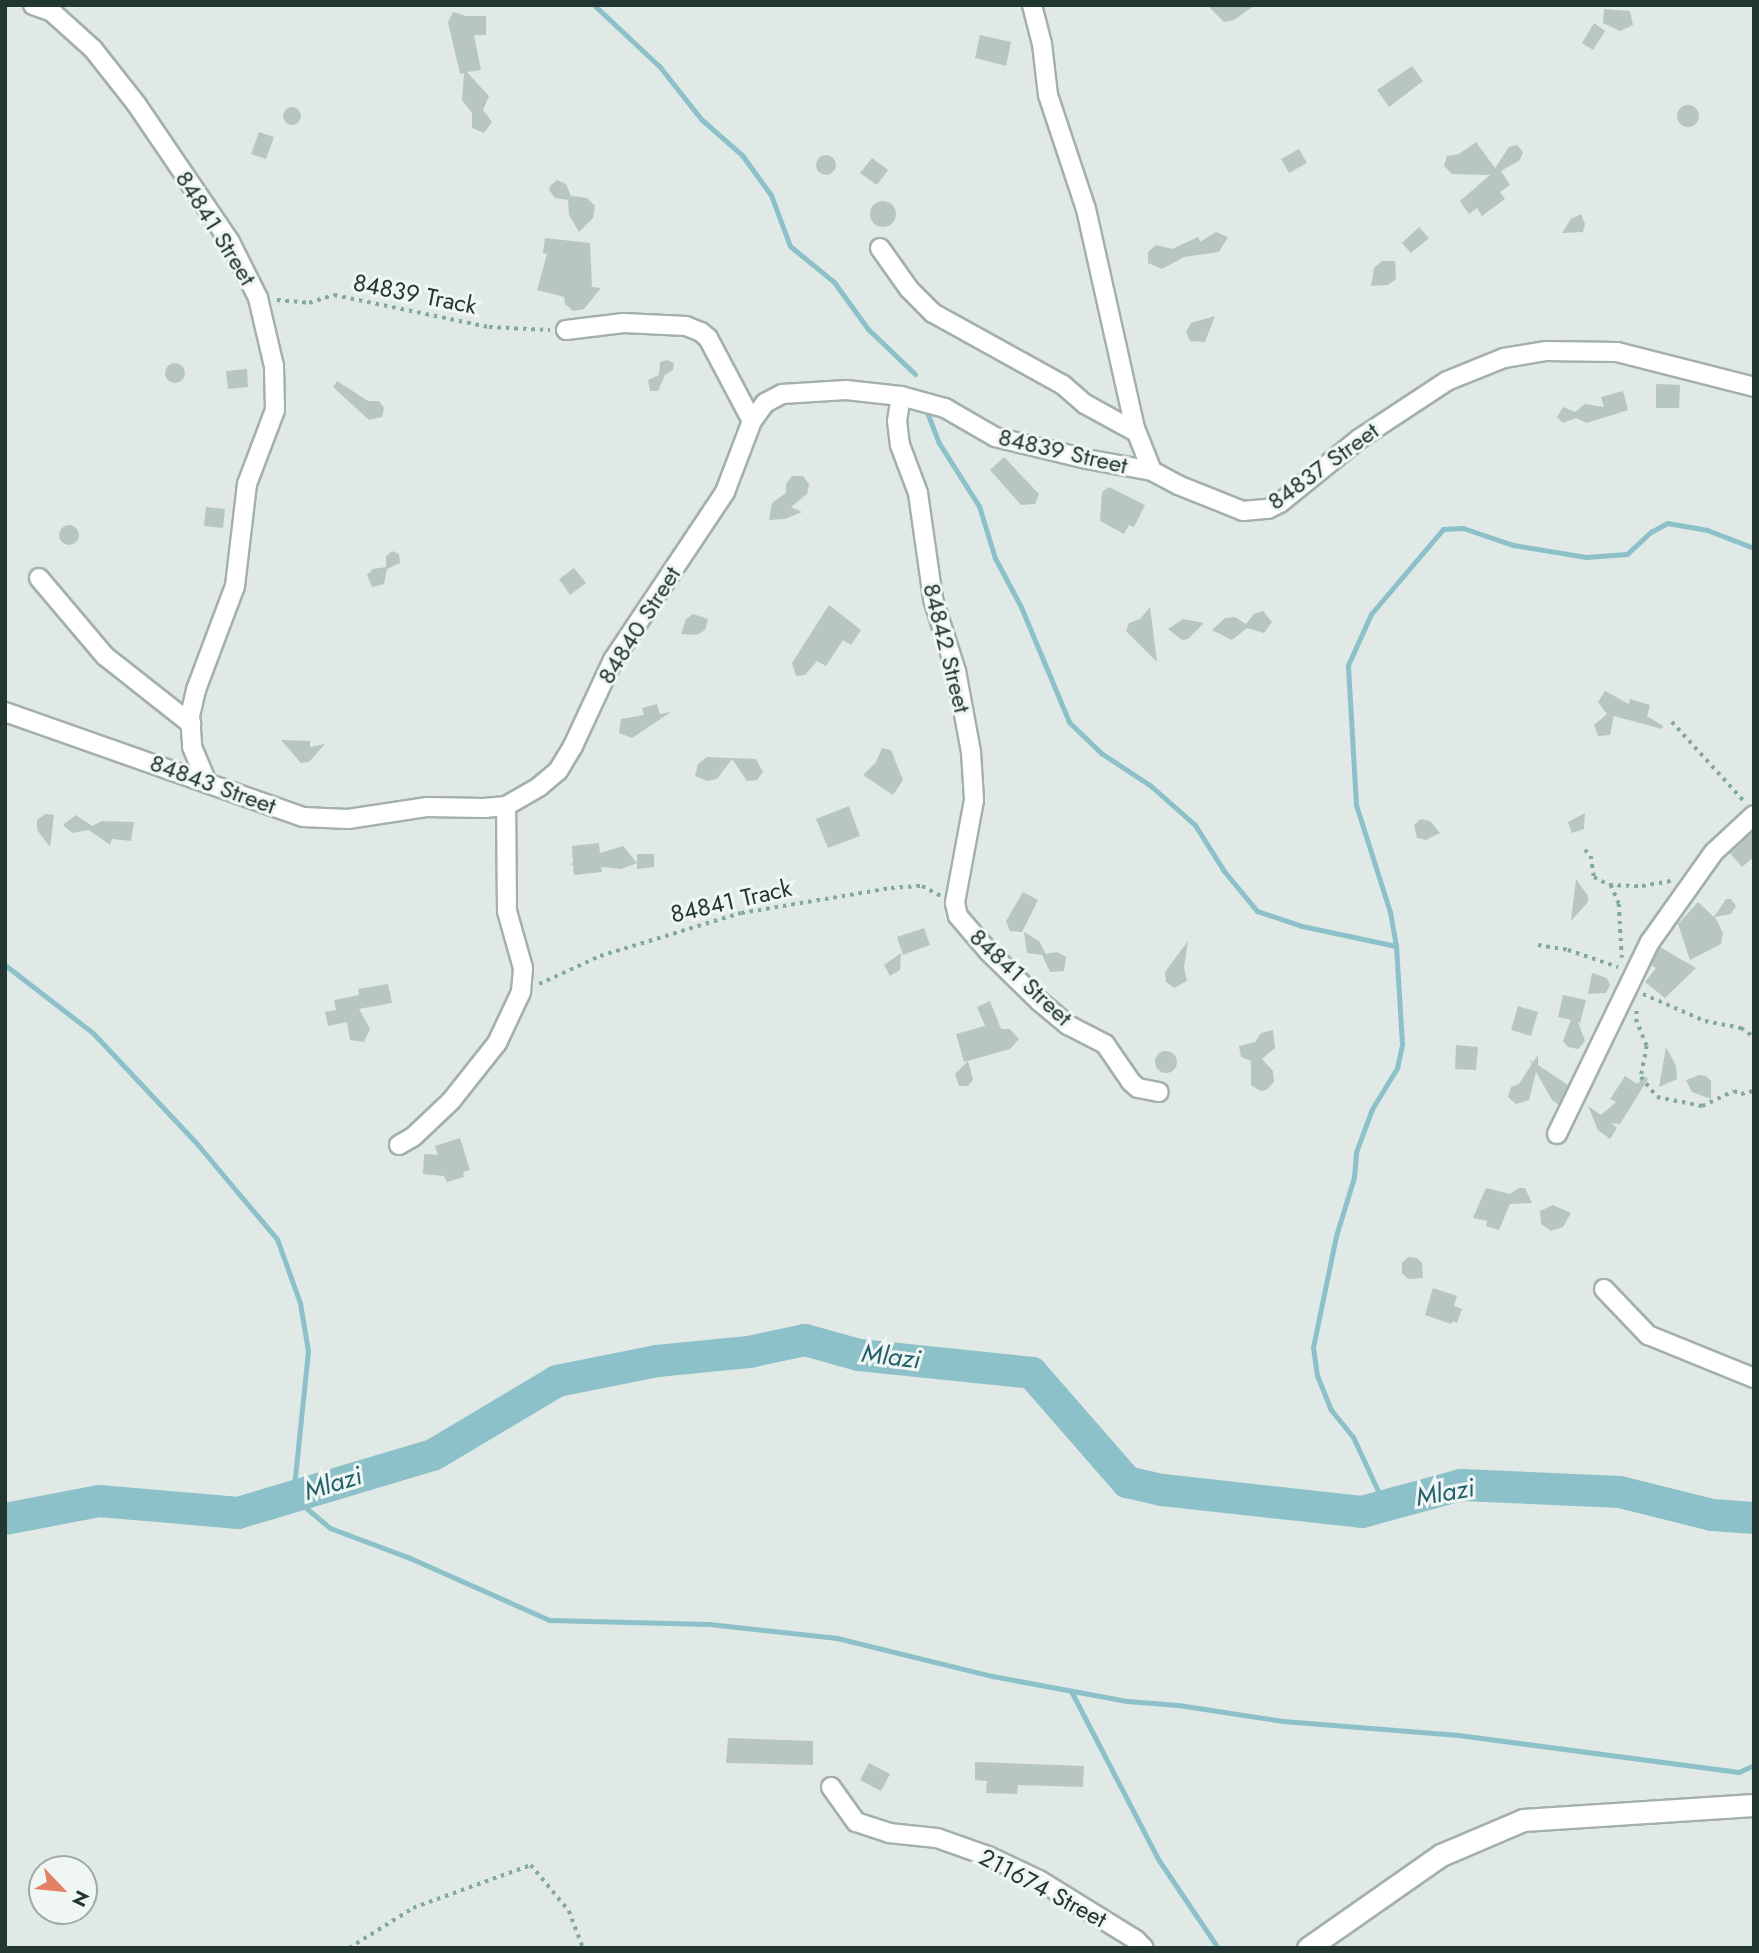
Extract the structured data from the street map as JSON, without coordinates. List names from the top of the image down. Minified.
{"streets":{"street":["84841 Street","84839 Street","84837 Street","84840 Street","84842 Street","84843 Street","211674 Street"],"path":["84839 Track","84841 Track"]},"crossings":[["84841 Street","84839 Track"],["84841 Street","84842 Street"],["84841 Street","84843 Street"],["84841 Street","84841 Track"],["84839 Street","84837 Street"],["84839 Street","84840 Street"],["84839 Street","84842 Street"],["84840 Street","84843 Street"],["84842 Street","84841 Track"]],"water":["Mlazi"],"north":"bottom right"}
